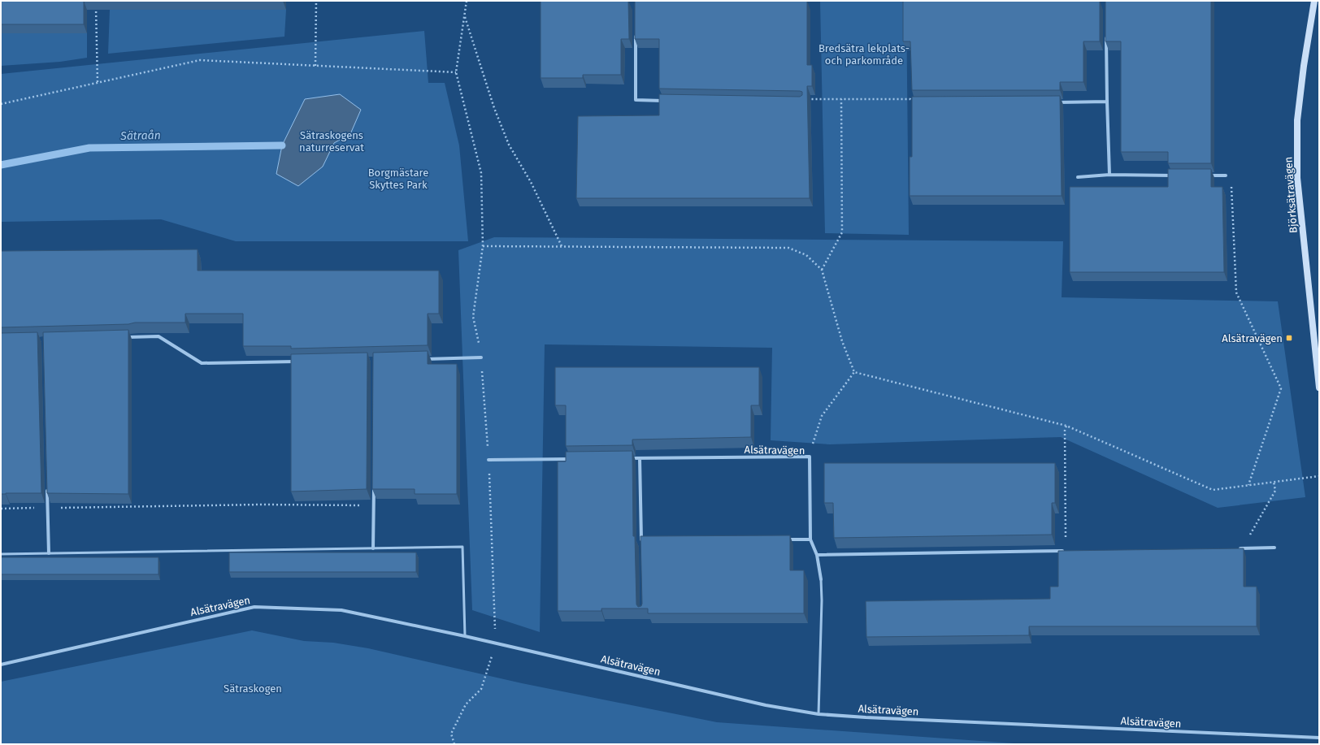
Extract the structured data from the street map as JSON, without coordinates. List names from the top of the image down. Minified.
{"streets":{"street":["Björksätravägen","Alsätravägen"]},"water":["Sätraån"],"parks":["Bredsätra lekplats- och parkområde","Sätraskogens naturreservat","Borgmästare Skyttes Park","Sätraskogen"],"places":{"transit":["Alsätravägen"]}}
